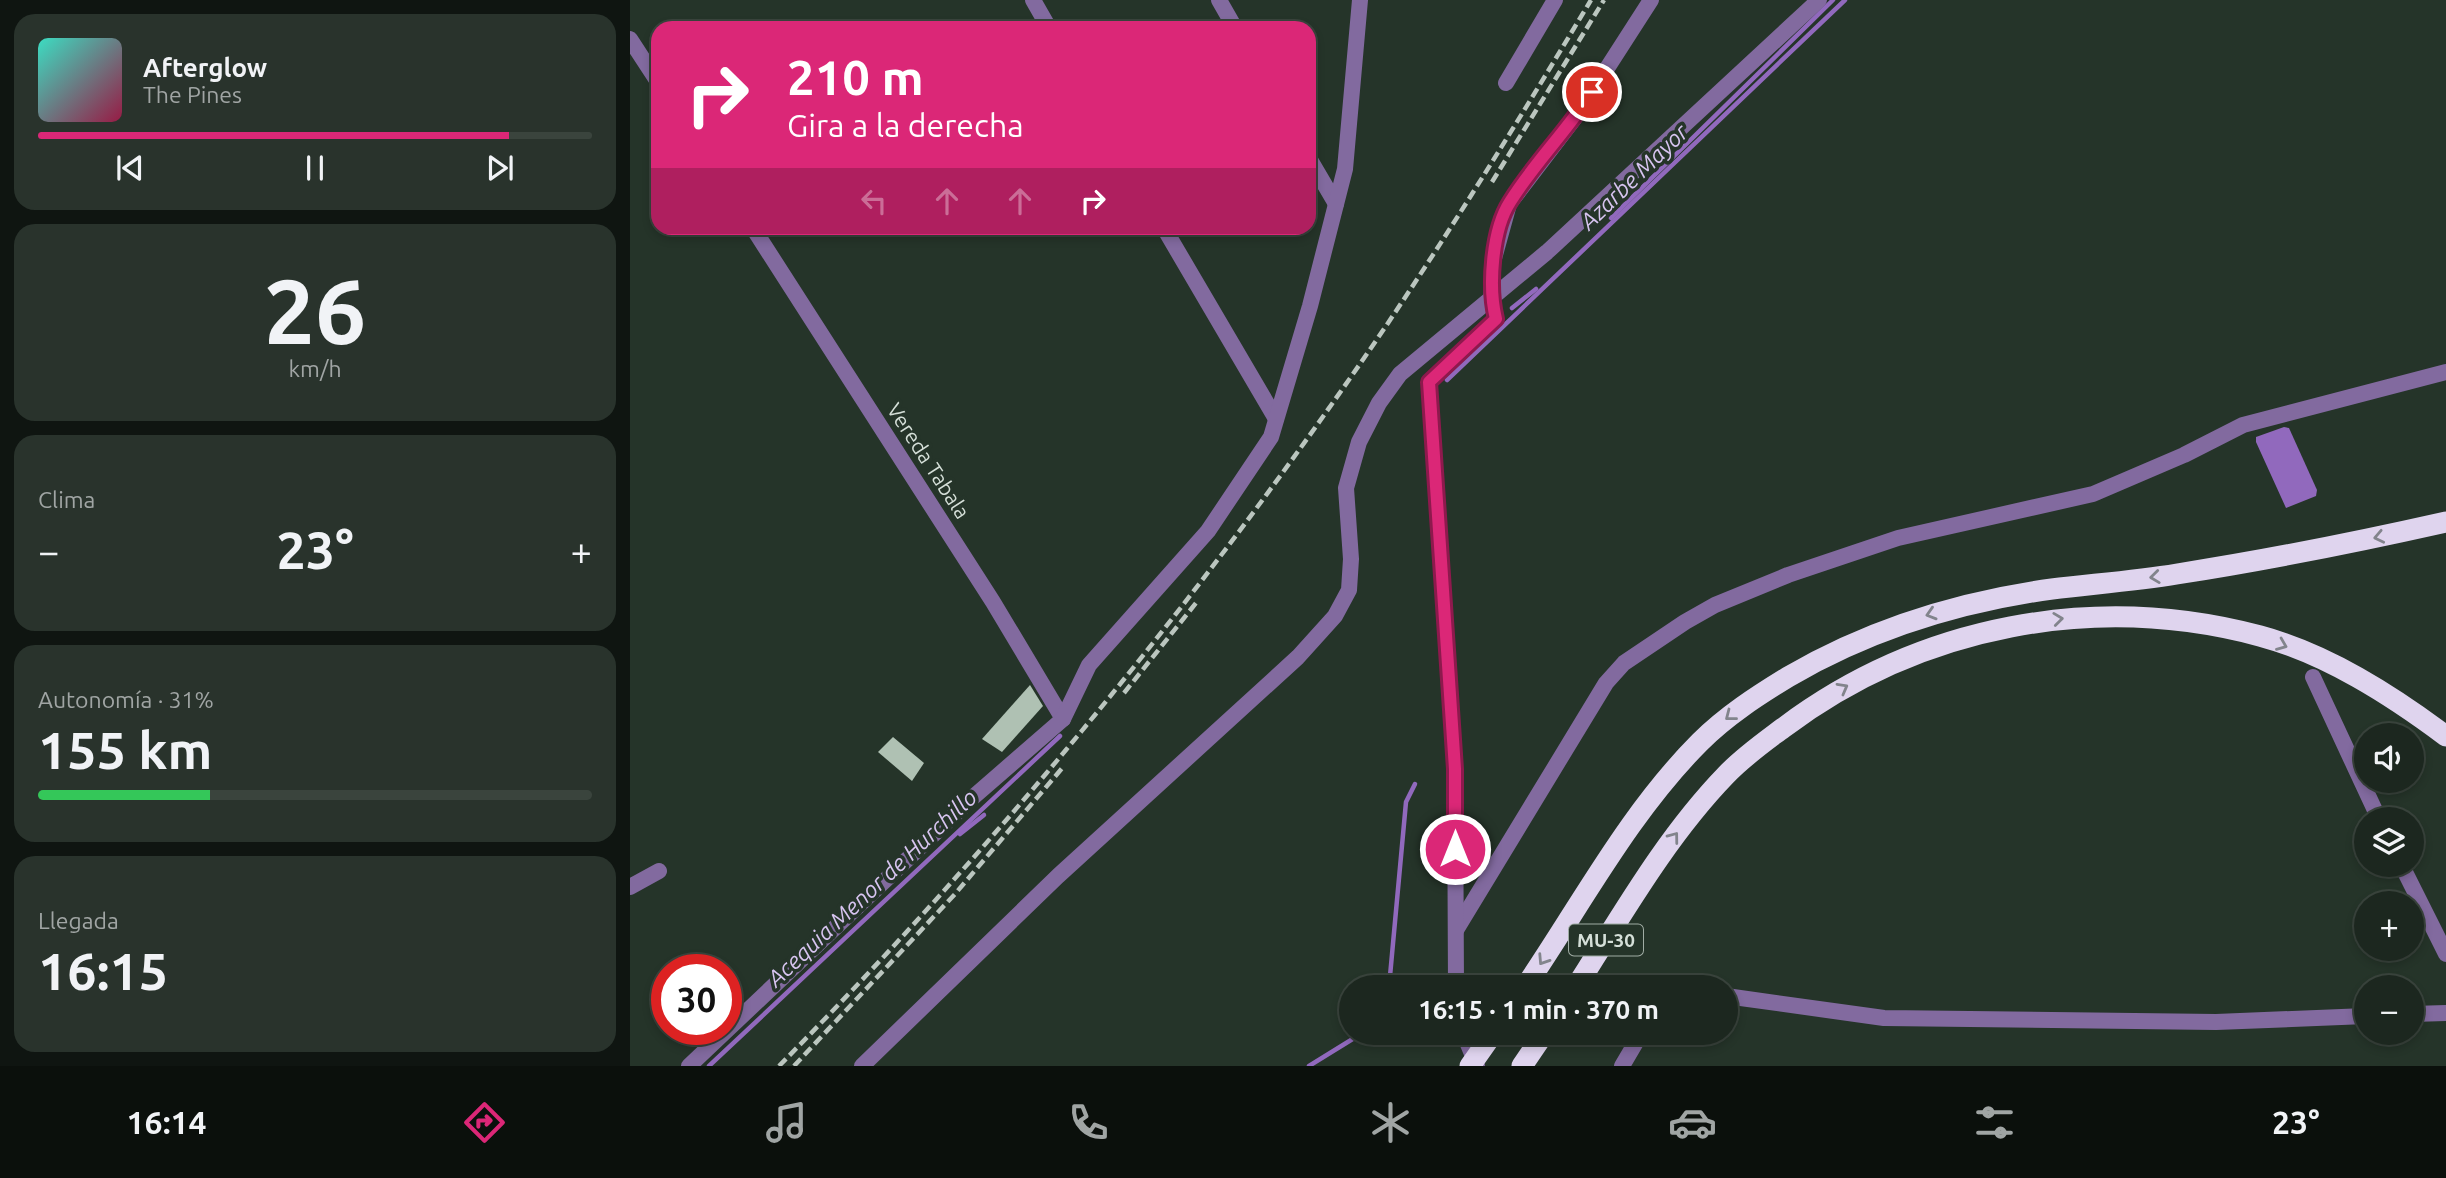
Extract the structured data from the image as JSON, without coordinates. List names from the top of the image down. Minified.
{"streets":{"highway":["MU-30"],"street":["Vereda Tabala"]},"water":["Azarbe Mayor","Acequia Menor de Hurchillo"],"page":{"turn":["210 m","Gira a la derecha"],"song":["Afterglow","The Pines"],"tile":[["26","km/h"],"Clima",["Autonomía · 31%","155 km"],["Llegada","16:15"]],"heat":["−","23°","+"],"map_buttons":["+","−"],"limit":"30","trip":"16:15 · 1 min · 370 m","tabs":["16:14","23°"]}}
